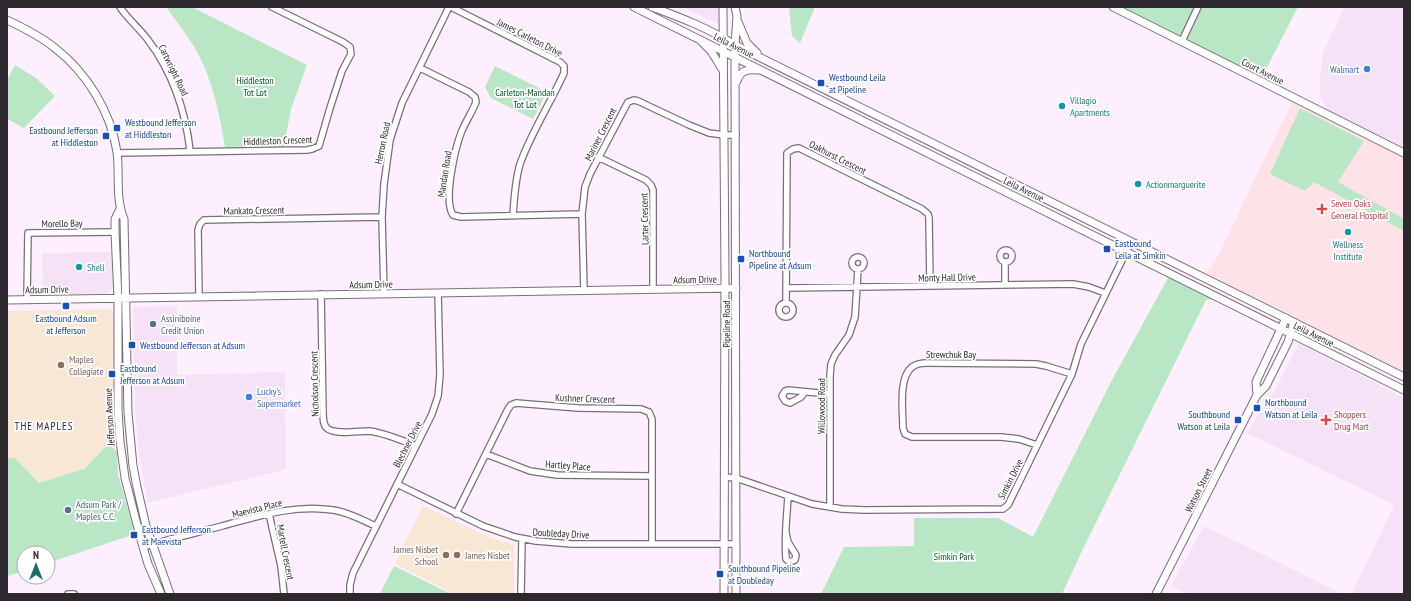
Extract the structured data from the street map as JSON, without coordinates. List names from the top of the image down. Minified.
{"streets":{"street":["James Carleton Drive","Leila Avenue","Cartwright Road","Court Avenue","Mariner Crescent","Hiddleston Crescent","Herron Road","Oakhurst Crescent","Mandan Road","Mankato Crescent","Larter Crescent","Morello Bay","Monty Hall Drive","Adsum Drive","Pipeline Road","Strewchuk Bay","Nicholson Crescent","Kushner Crescent","Willowood Road","Jefferson Avenue","Blechner Drive","Hartley Place","Simkin Drive","Watson Street","Maevista Place","Doubleday Drive","Martell Crescent"]},"crossings":[["James Carleton Drive","Herron Road"],["James Carleton Drive","Mandan Road"],["Leila Avenue","Pipeline Road"],["Leila Avenue","Simkin Drive"],["Leila Avenue","Watson Street"],["Cartwright Road","Hiddleston Crescent"],["Mariner Crescent","Mandan Road"],["Mariner Crescent","Larter Crescent"],["Mariner Crescent","Adsum Drive"],["Mariner Crescent","Pipeline Road"],["Hiddleston Crescent","Jefferson Avenue"],["Herron Road","Mandan Road"],["Herron Road","Mankato Crescent"],["Herron Road","Adsum Drive"],["Oakhurst Crescent","Monty Hall Drive"],["Mankato Crescent","Adsum Drive"],["Larter Crescent","Adsum Drive"],["Morello Bay","Adsum Drive"],["Morello Bay","Jefferson Avenue"],["Monty Hall Drive","Willowood Road"],["Monty Hall Drive","Simkin Drive"],["Adsum Drive","Pipeline Road"],["Adsum Drive","Nicholson Crescent"],["Adsum Drive","Jefferson Avenue"],["Adsum Drive","Blechner Drive"],["Pipeline Road","Simkin Drive"],["Pipeline Road","Doubleday Drive"],["Strewchuk Bay","Simkin Drive"],["Nicholson Crescent","Blechner Drive"],["Kushner Crescent","Hartley Place"],["Kushner Crescent","Doubleday Drive"],["Willowood Road","Simkin Drive"],["Jefferson Avenue","Maevista Place"],["Blechner Drive","Maevista Place"],["Blechner Drive","Doubleday Drive"],["Maevista Place","Martell Crescent"]],"districts":["THE MAPLES"],"parks":["Hiddleston Tot Lot","Carleton-Mandan Tot Lot","Simkin Park"],"places":{"other":["Walmart","Villagio Apartments","Actionmarguerite","Wellness Institute","Shell","Assiniboine Credit Union","Maples Collegiate","Lucky's Supermarket","Adsum Park / Maples C.C.","James Nisbet School","James Nisbet"],"transit":["Westbound Leila at Pipeline","Westbound Jefferson at Hiddleston","Eastbound Jefferson at Hiddleston","Eastbound Leila at Simkin","Northbound Pipeline at Adsum","Eastbound Adsum at Jefferson","Westbound Jefferson at Adsum","Eastbound Jefferson at Adsum","Northbound Watson at Leila","Southbound Watson at Leila","Eastbound Jefferson at Maevista","Southbound Pipeline at Doubleday"],"health":["Seven Oaks General Hospital","Shoppers Drug Mart"]},"north":"top"}
